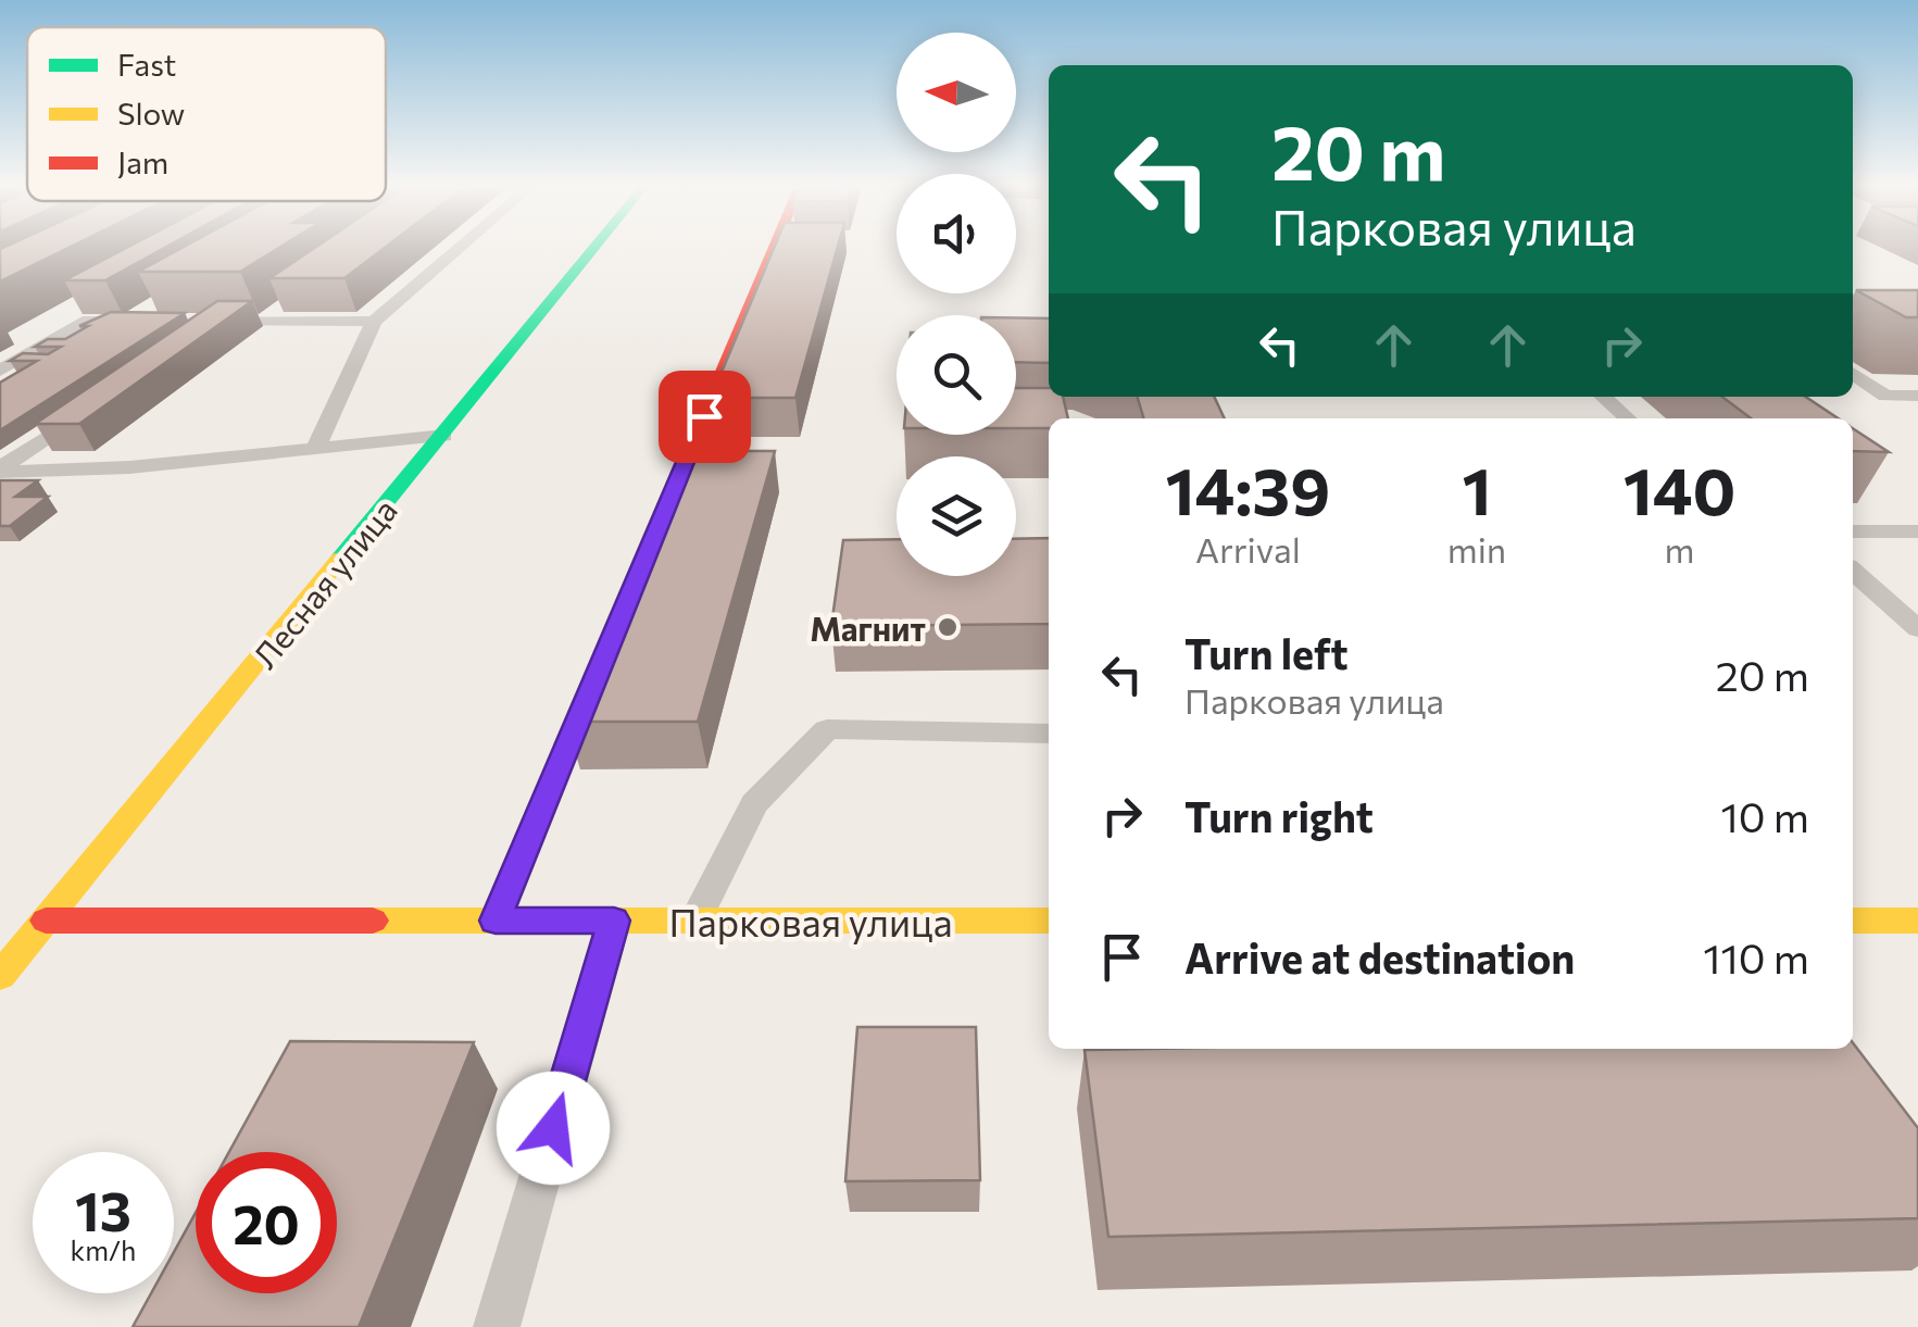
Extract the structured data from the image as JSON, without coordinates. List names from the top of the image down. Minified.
{"streets":{"street":["Лесная улица","Парковая улица"]},"crossings":[["Лесная улица","Парковая улица"]],"places":["Магнит"],"legend":["Fast","Slow","Jam"],"north":"left","page":{"turn":["20 m","Парковая улица"],"eta":["14:39","Arrival","1","min","140","m"],"list":[{"name":"Turn left","note":"Парковая улица","value":"20 m"},{"name":"Turn right","value":"10 m"},{"name":"Arrive at destination","value":"110 m"}],"speed":"13 km/h","limit":"20"}}
